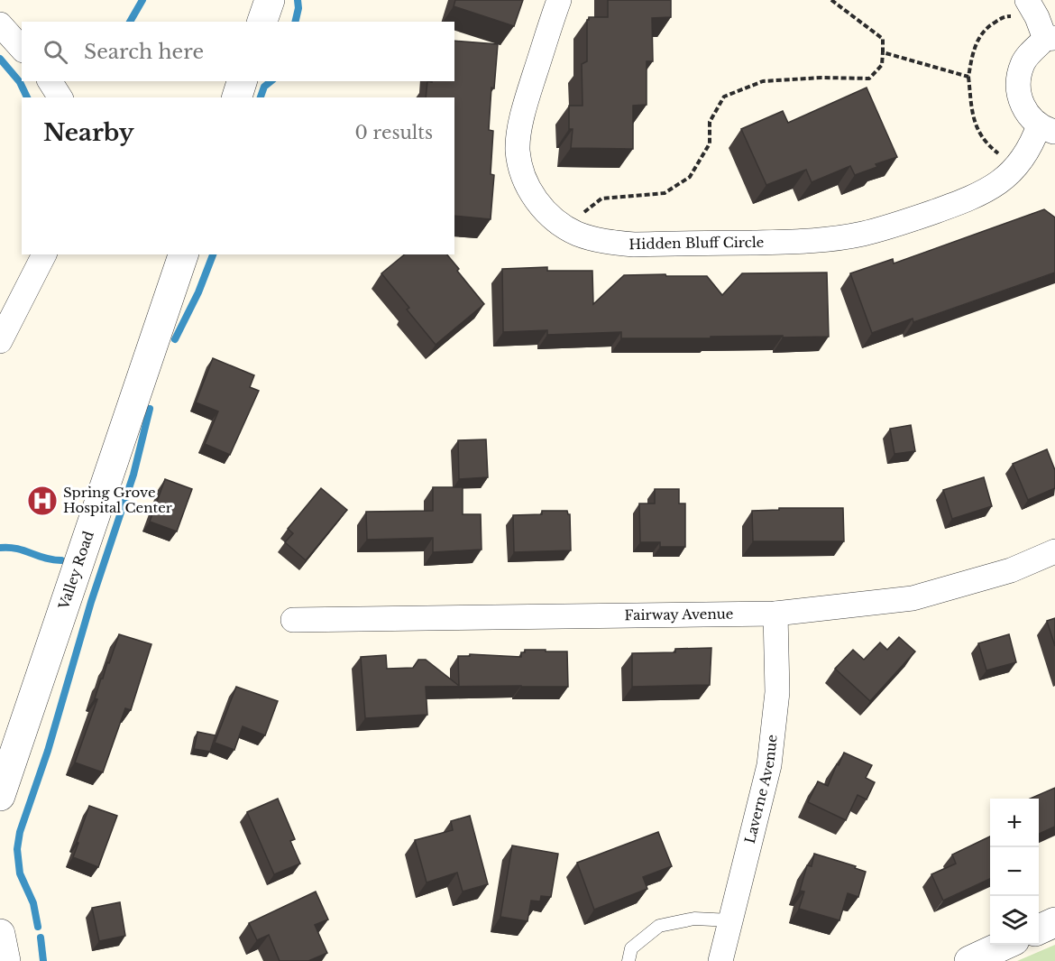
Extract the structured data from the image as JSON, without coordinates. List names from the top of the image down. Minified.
{"streets":{"street":["Hidden Bluff Circle","Valley Road","Fairway Avenue","Laverne Avenue"]},"crossings":[["Fairway Avenue","Laverne Avenue"]],"places":{"hospital":["Spring Grove Hospital Center"]},"page":{"search":"Search here","heading":["Nearby","0 results"],"map_buttons":["+","−"]}}
